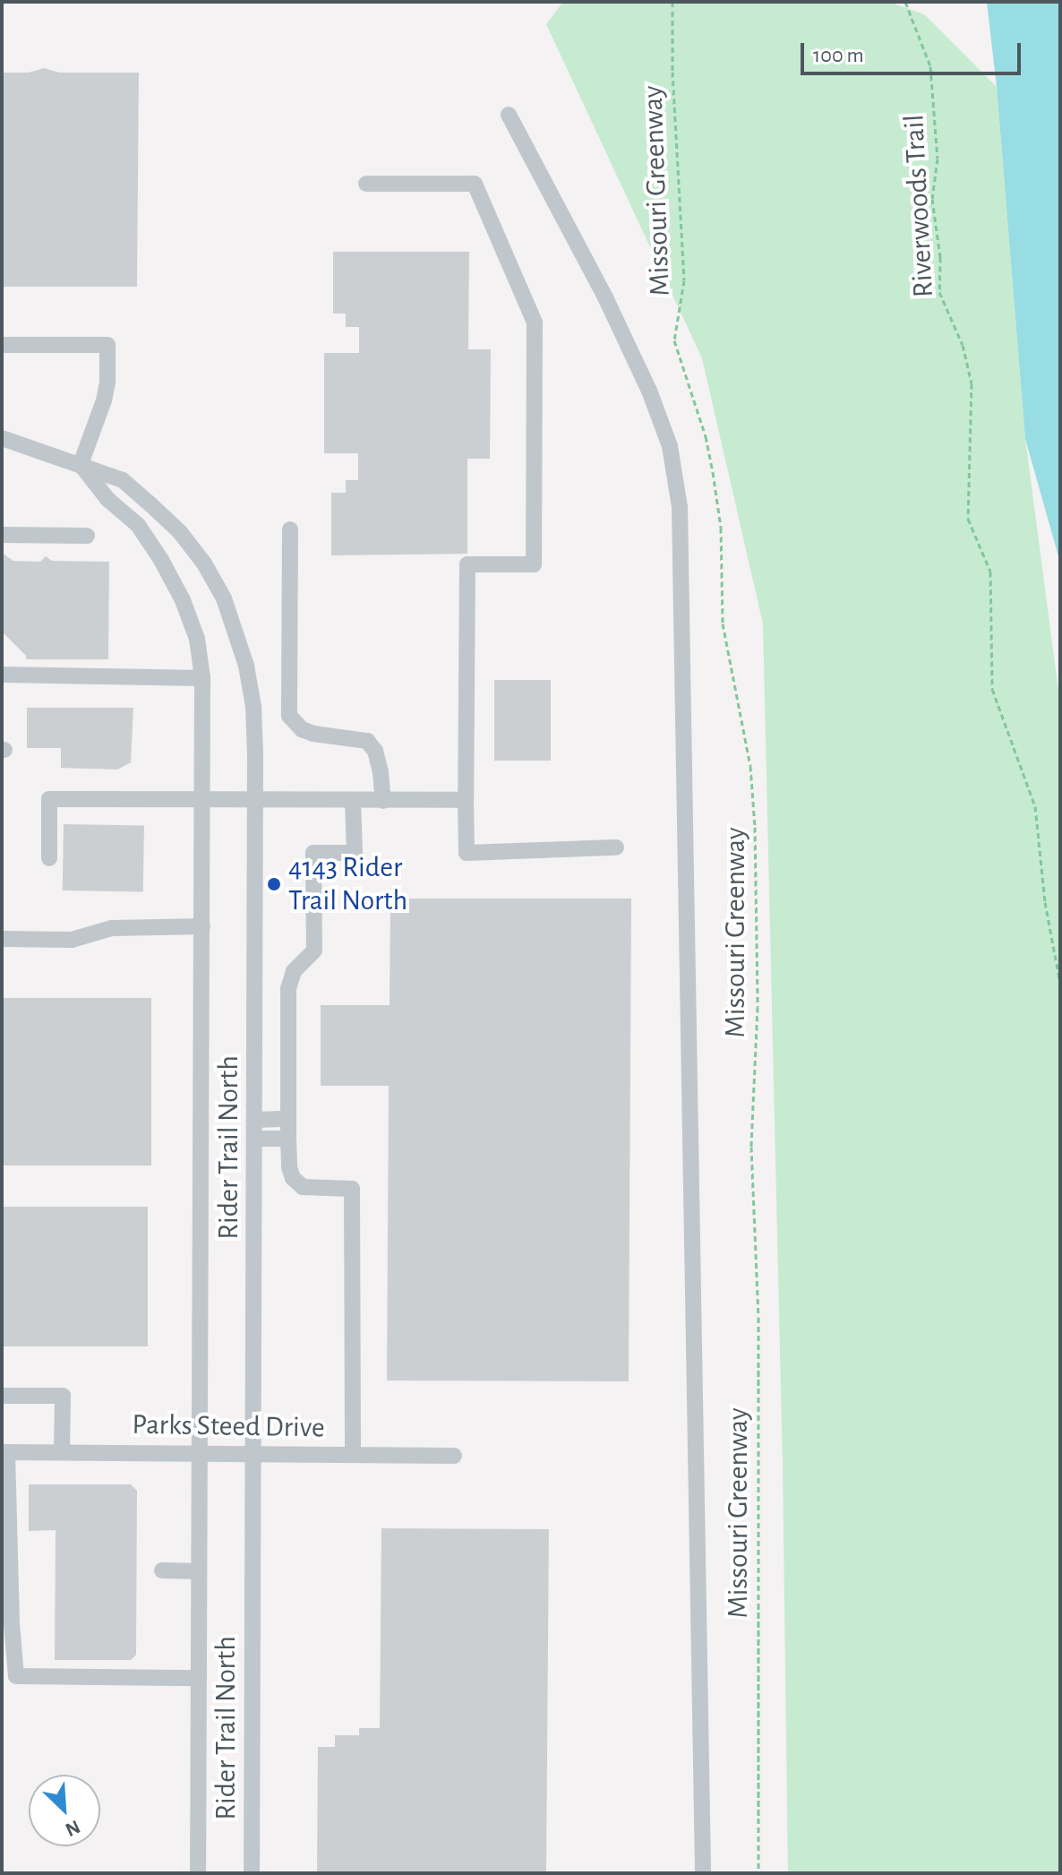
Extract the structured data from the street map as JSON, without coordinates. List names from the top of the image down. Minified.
{"streets":{"street":["Rider Trail North","Parks Steed Drive"],"path":["Missouri Greenway","Riverwoods Trail"]},"crossings":[["Rider Trail North","Parks Steed Drive"]],"places":["4143 Rider Trail North"],"scale_bar":"100 m","north":"bottom right"}
